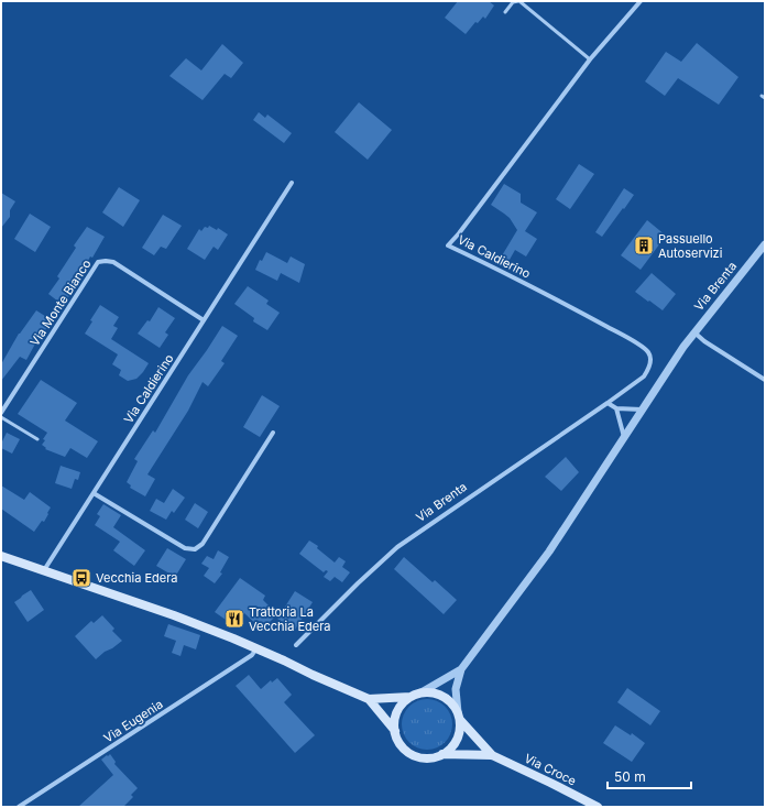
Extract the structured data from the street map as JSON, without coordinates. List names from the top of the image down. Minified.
{"streets":{"main road":["Via Croce"],"street":["Via Caldierino","Via Brenta","Via Monte Bianco","Via Eugenia"]},"crossings":[["Via Caldierino","Via Brenta"],["Via Caldierino","Via Monte Bianco"],["Via Brenta","Via Croce"]],"places":{"building":["Passuello Autoservizi"],"bus stop":["Vecchia Edera"],"restaurant":["Trattoria La Vecchia Edera"]},"scale_bar":"50 m"}
